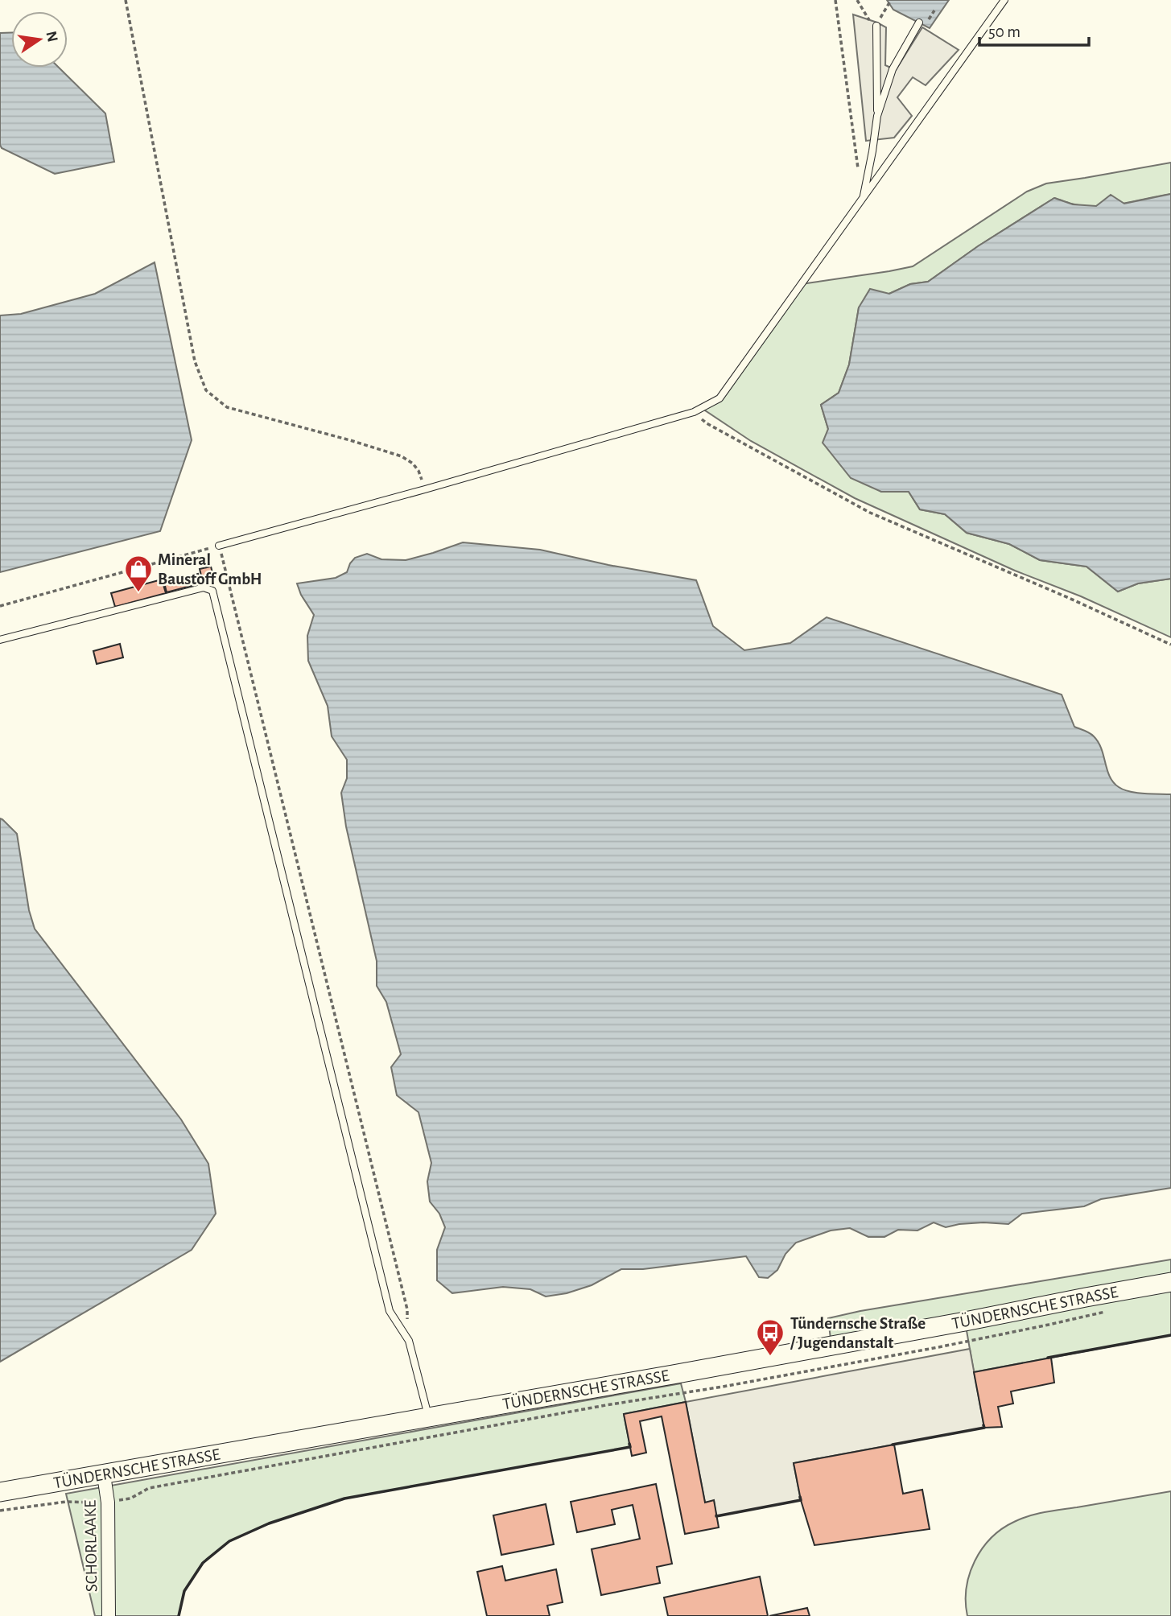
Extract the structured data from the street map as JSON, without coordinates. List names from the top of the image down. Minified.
{"streets":{"street":["TÜNDERNSCHE STRASSE","SCHORLAAKE"]},"crossings":[["TÜNDERNSCHE STRASSE","SCHORLAAKE"]],"places":{"shop":["Mineral Baustoff GmbH"],"bus stop":["Tündernsche Straße / Jugendanstalt"]},"scale_bar":"50 m","north":"right"}
